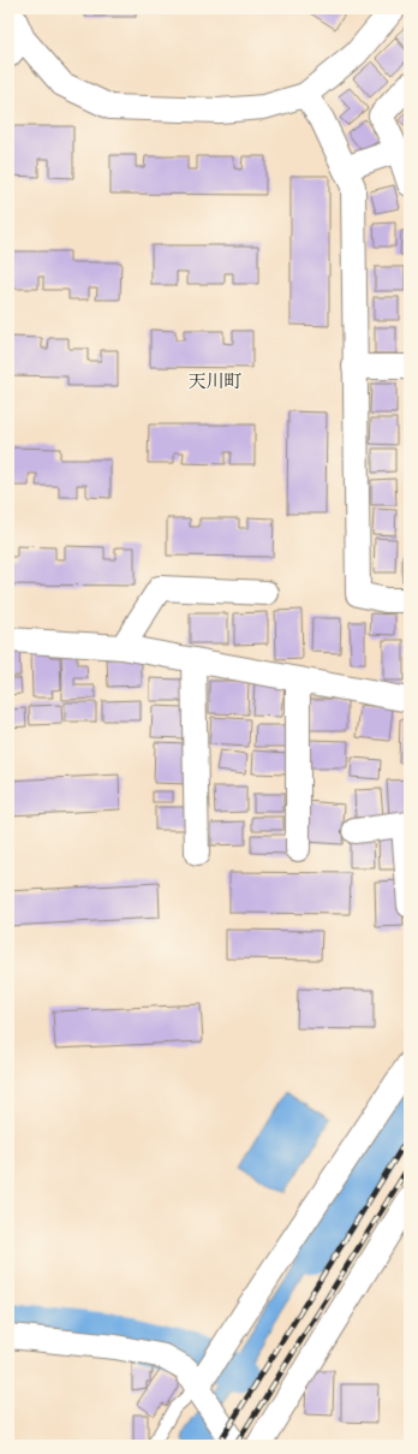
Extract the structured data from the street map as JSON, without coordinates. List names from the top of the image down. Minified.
{"districts":["天川町"]}
